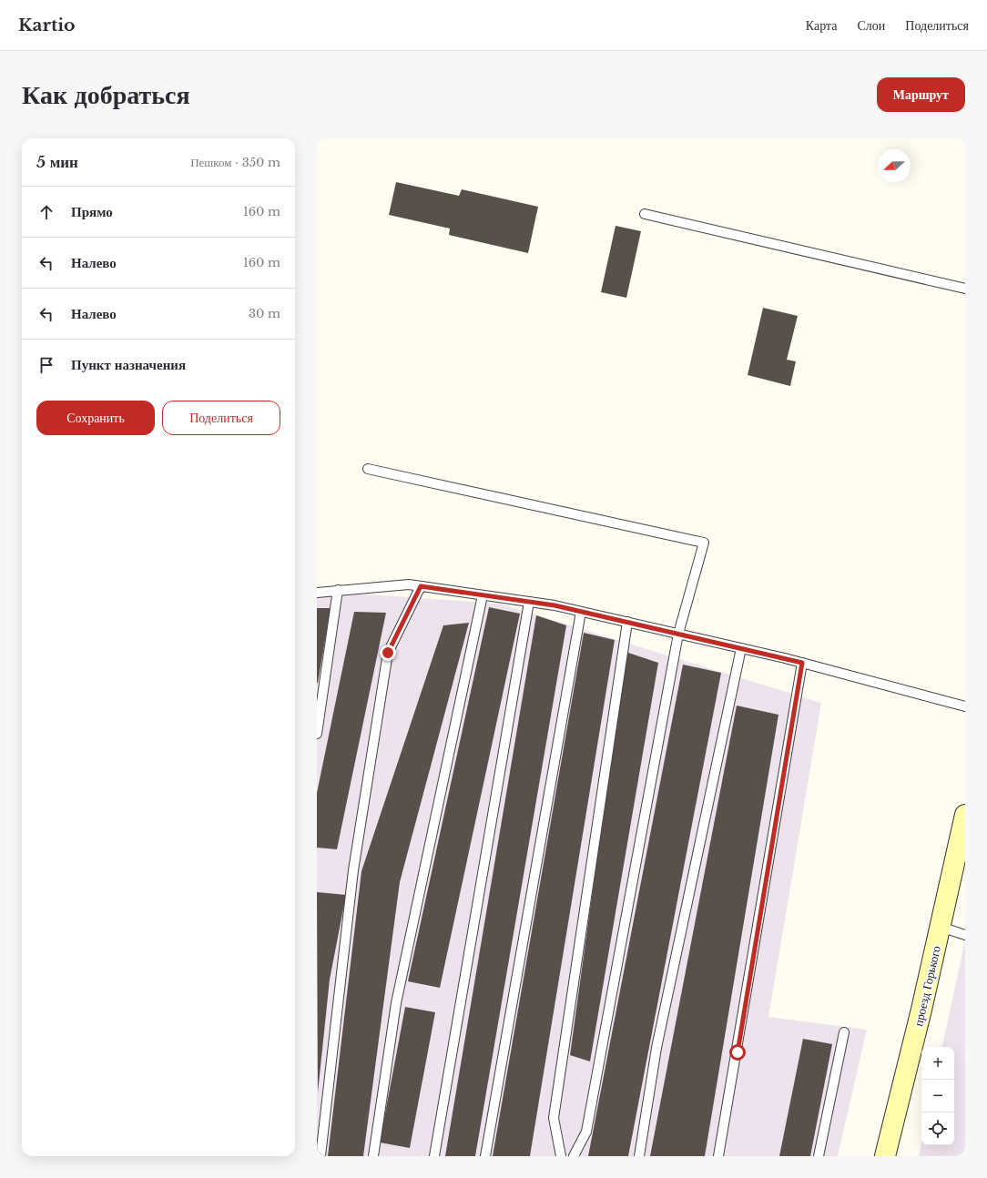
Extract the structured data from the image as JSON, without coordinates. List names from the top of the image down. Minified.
{"streets":{"main road":["проезд Горького"]},"north":"left","page":{"header":"Kartio","nav":["Карта","Слои","Поделиться"],"buttons":["Маршрут",["Сохранить","Поделиться"]],"title":"Как добраться","heading":["5 мин","Пешком · 350 m"],"list":[["Прямо","160 m"],["Налево","160 m"],["Налево","30 m"],"Пункт назначения"],"map_buttons":["+","−"]}}
